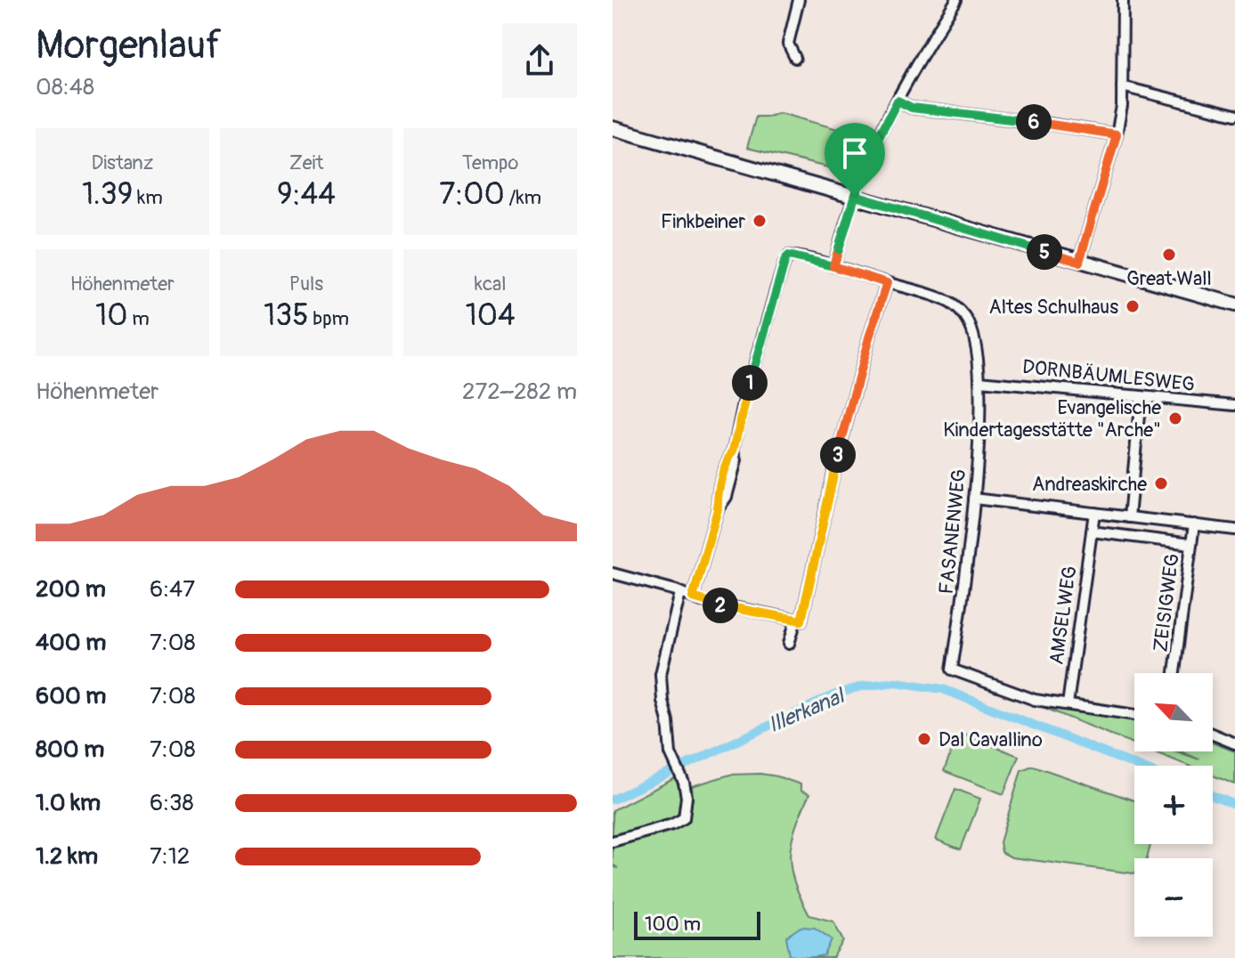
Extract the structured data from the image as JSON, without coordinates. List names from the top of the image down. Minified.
{"streets":{"street":["DORNBÄUMLESWEG","FASANENWEG","ZEISIGWEG","AMSELWEG"]},"crossings":[["DORNBÄUMLESWEG","FASANENWEG"],["FASANENWEG","AMSELWEG"]],"water":["Illerkanal"],"places":["Finkbeiner","Great Wall","Altes Schulhaus","Evangelische Kindertagesstätte \"Arche\"","Andreaskirche","Dal Cavallino"],"scale_bar":"100 m","north":"top left","page":{"heading":["Morgenlauf","08:48"],"pins":["6","5","1","3","2"],"stats":[["Distanz","1.39 km"],["Zeit","9:44"],["Tempo","7:00 /km"],["Höhenmeter","10 m"],["Puls","135 bpm"],["kcal","104"]],"chart":["Höhenmeter","272–282 m"],"list":[{"name":"200 m","note":"6:47"},{"name":"400 m","note":"7:08"},{"name":"600 m","note":"7:08"},{"name":"800 m","note":"7:08"},{"name":"1.0 km","note":"6:38"},{"name":"1.2 km","note":"7:12"}],"map_buttons":["+","−"],"scale":"100 m"}}
